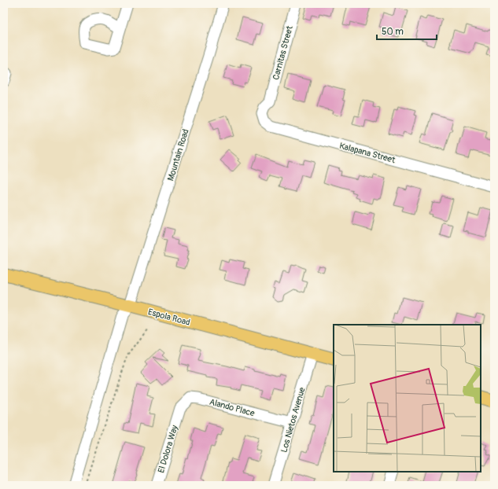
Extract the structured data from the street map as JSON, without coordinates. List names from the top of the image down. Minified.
{"streets":{"main road":["Espola Road"],"street":["Carnitas Street","Kalapana Street","Mountain Road","Alando Place","Los Nietos Avenue","El Dolora Way"]},"crossings":[["Carnitas Street","Kalapana Street"],["Mountain Road","Espola Road"],["Espola Road","Los Nietos Avenue"],["Alando Place","Los Nietos Avenue"],["Alando Place","El Dolora Way"]],"scale_bar":"50 m"}
